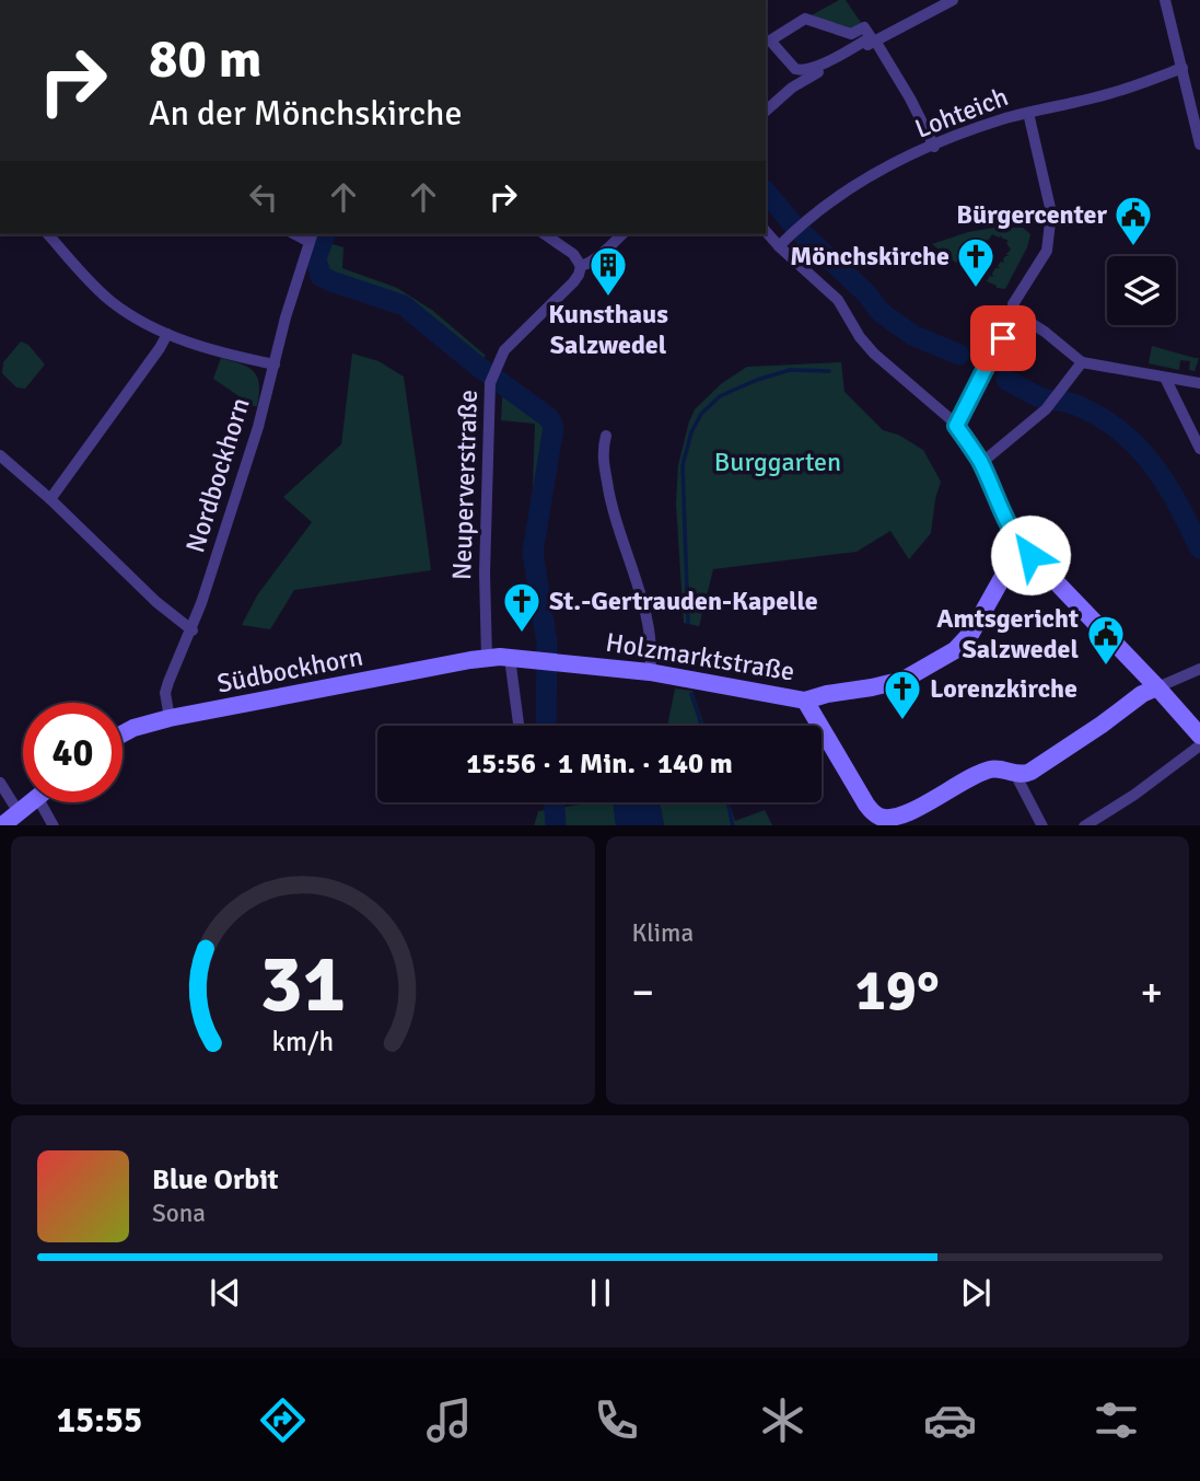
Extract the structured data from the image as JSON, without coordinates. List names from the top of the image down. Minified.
{"streets":{"street":["Lohteich","Nordbockhorn","Neuperverstraße","Holzmarktstraße","Südbockhorn"]},"crossings":[["Nordbockhorn","Südbockhorn"],["Neuperverstraße","Holzmarktstraße"],["Neuperverstraße","Südbockhorn"],["Holzmarktstraße","Südbockhorn"]],"parks":["Burggarten"],"places":{"public building":["Bürgercenter","Amtsgericht Salzwedel"],"church":["Mönchskirche","St.-Gertrauden-Kapelle","Lorenzkirche"],"building":["Kunsthaus Salzwedel"]},"page":{"turn":["80 m","An der Mönchskirche"],"limit":"40","trip":"15:56 · 1 Min. · 140 m","tile":"Klima","heat":["−","19°","+"],"song":["Blue Orbit","Sona"],"tabs":"15:55","gauge":["31","km/h"]}}
